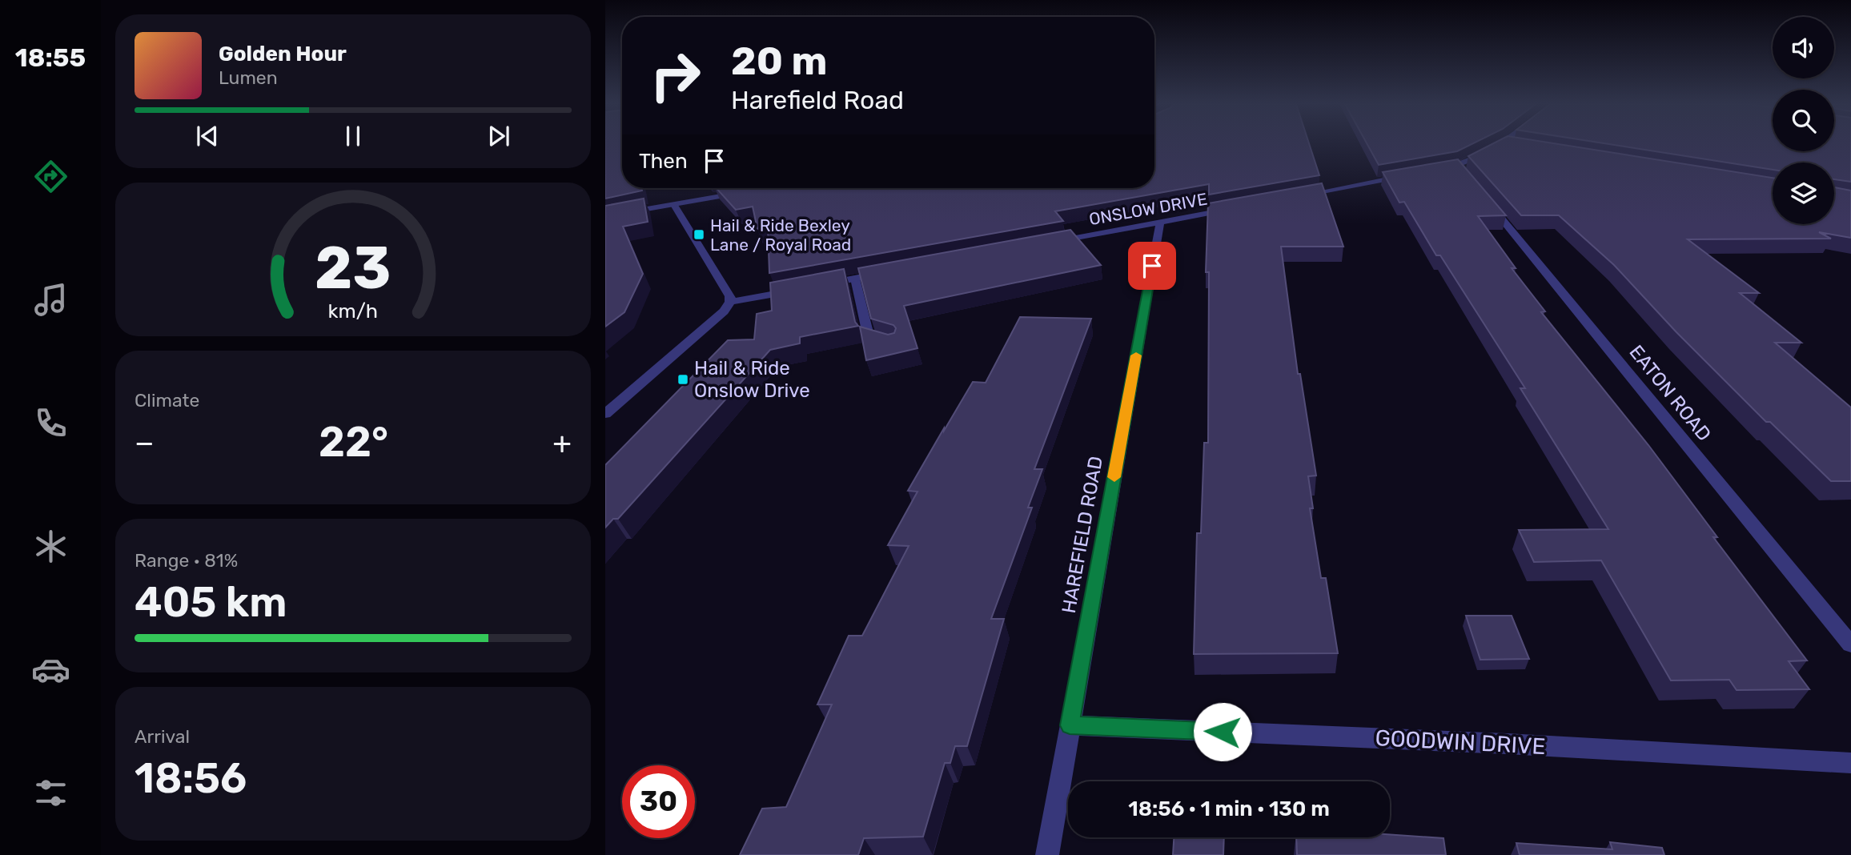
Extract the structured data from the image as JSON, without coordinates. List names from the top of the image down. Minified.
{"streets":{"street":["ONSLOW DRIVE","EATON ROAD","HAREFIELD ROAD","GOODWIN DRIVE"]},"crossings":[["ONSLOW DRIVE","HAREFIELD ROAD"],["HAREFIELD ROAD","GOODWIN DRIVE"]],"places":{"transit":["Hail & Ride Bexley Lane / Royal Road","Hail & Ride Onslow Drive"]},"page":{"tabs":"18:55","turn":["20 m","Harefield Road"],"song":["Golden Hour","Lumen"],"then":"Then","tile":["Climate",["Range · 81%","405 km"],["Arrival","18:56"]],"heat":["−","22°","+"],"limit":"30","trip":"18:56 · 1 min · 130 m","gauge":["23","km/h"]}}
